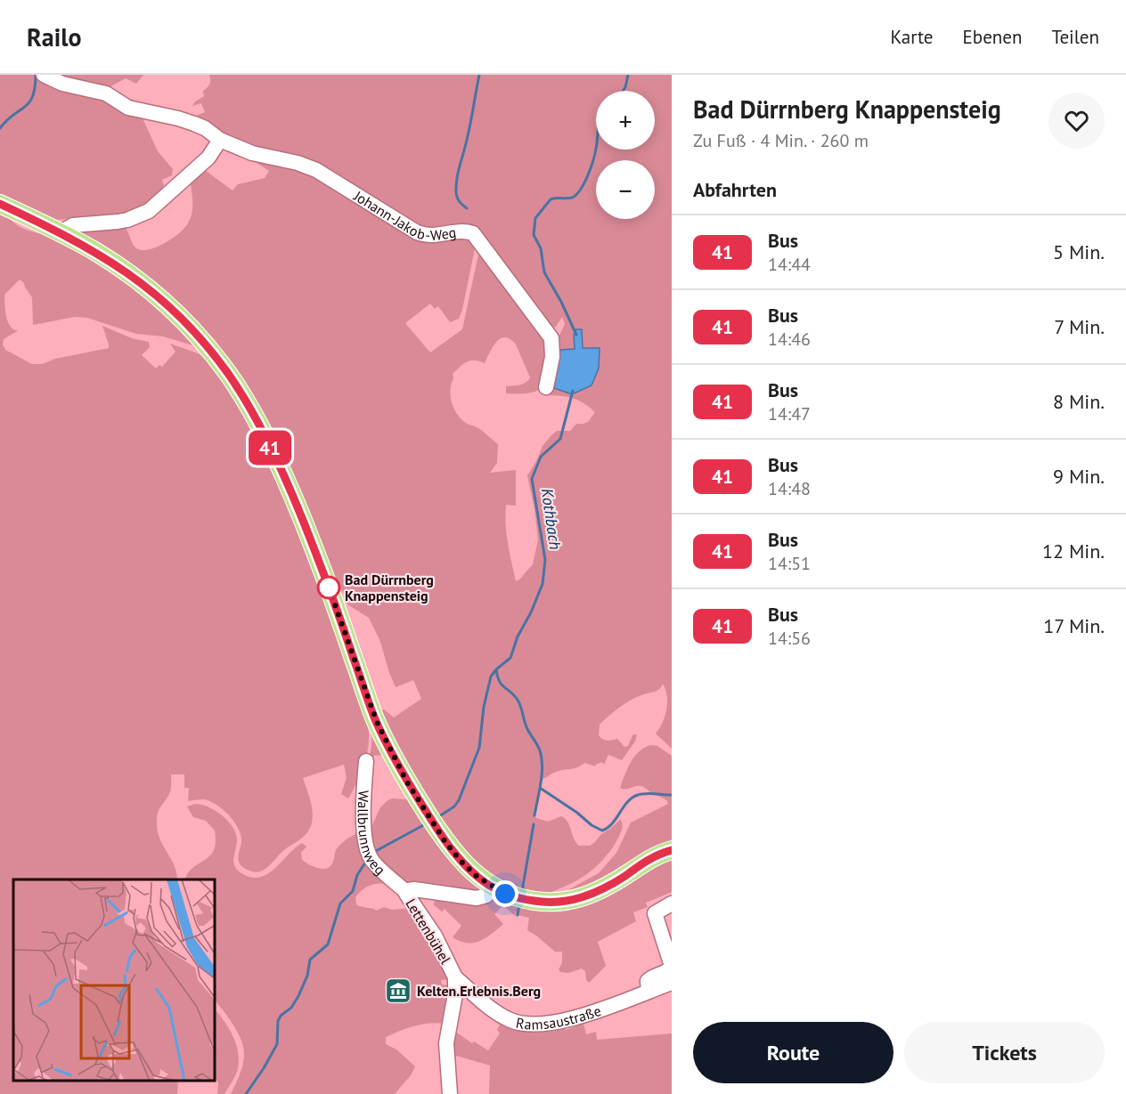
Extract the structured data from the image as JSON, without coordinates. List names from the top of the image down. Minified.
{"streets":{"street":["Johann-Jakob-Weg","Wallbrunnweg","Lettenbühel","Ramsaustraße"]},"crossings":[["Wallbrunnweg","Lettenbühel"],["Lettenbühel","Ramsaustraße"]],"water":["Kothbach"],"places":{"other":["Bad Dürrnberg Knappensteig"],"museum":["Kelten.Erlebnis.Berg"]},"lines":["bus line 41"],"page":{"header":"Railo","nav":["Karte","Ebenen","Teilen"],"on_map":"41","heading":[["Bad Dürrnberg Knappensteig","Zu Fuß · 4 Min. · 260 m"],"Abfahrten"],"map_buttons":["+","−"],"list":[{"mark":"41","name":"Bus","note":"14:44","value":"5 Min."},{"mark":"41","name":"Bus","note":"14:46","value":"7 Min."},{"mark":"41","name":"Bus","note":"14:47","value":"8 Min."},{"mark":"41","name":"Bus","note":"14:48","value":"9 Min."},{"mark":"41","name":"Bus","note":"14:51","value":"12 Min."},{"mark":"41","name":"Bus","note":"14:56","value":"17 Min."}],"buttons":["Route","Tickets"]}}
